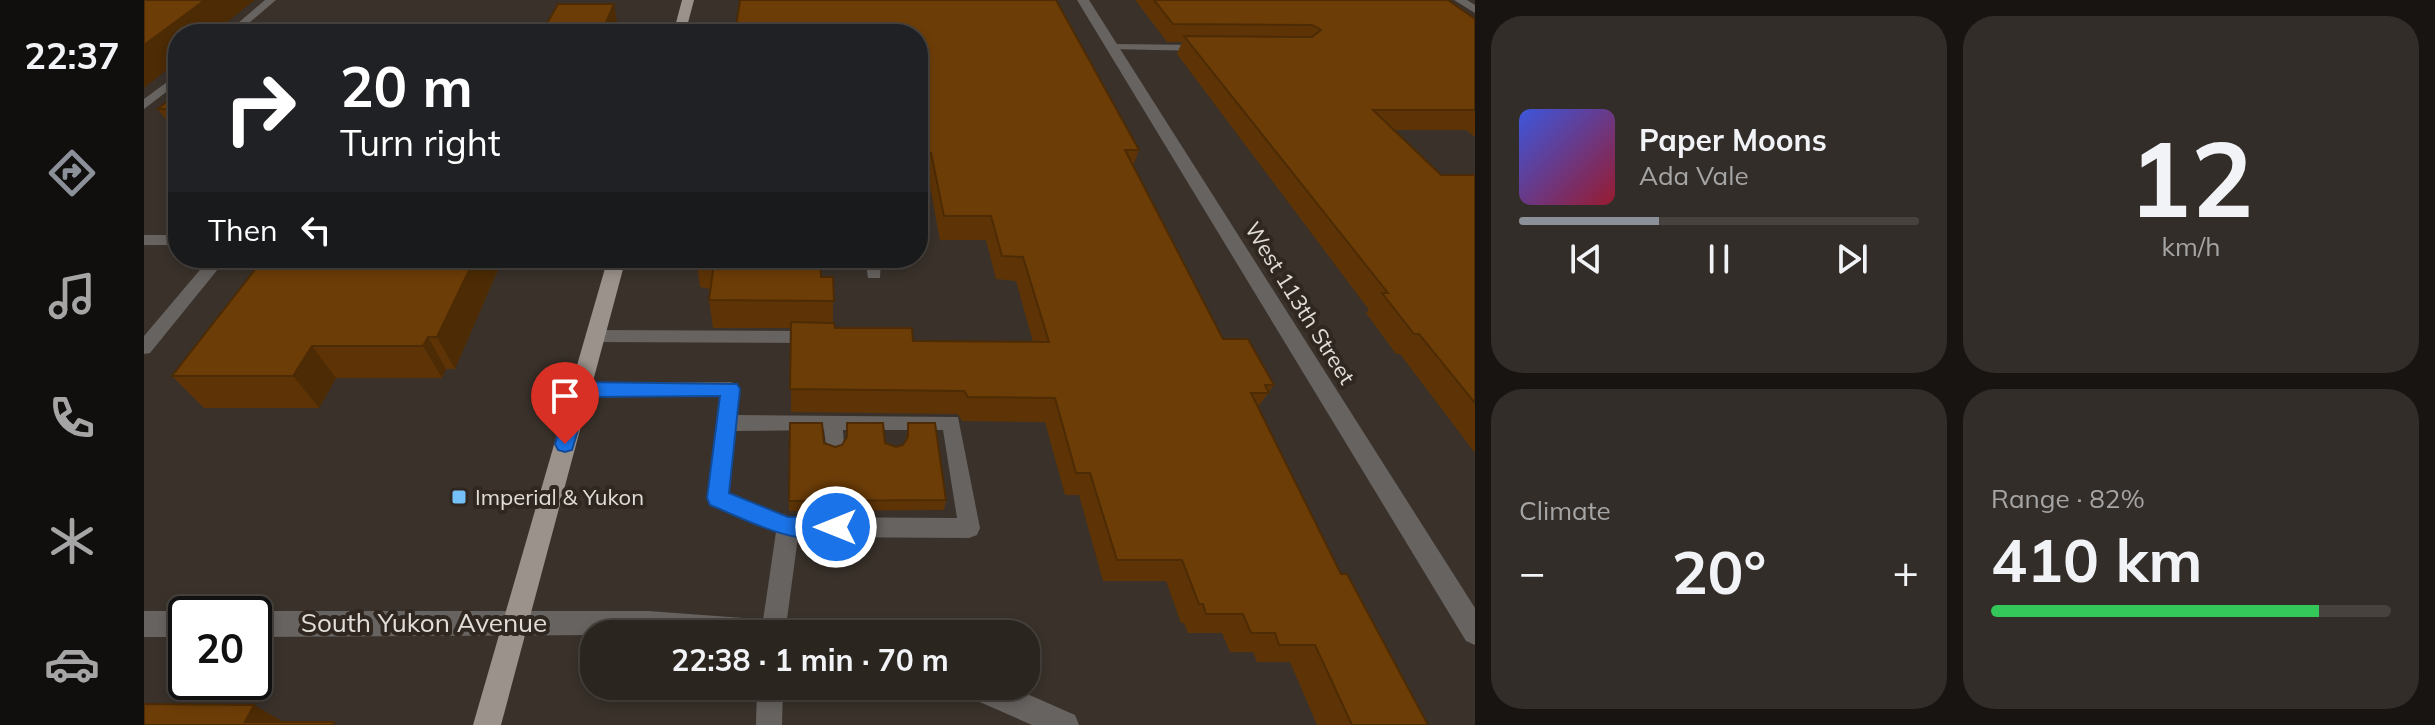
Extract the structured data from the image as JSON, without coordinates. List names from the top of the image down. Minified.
{"streets":{"street":["West 113th Street","South Yukon Avenue"]},"places":{"transit":["Imperial & Yukon"]},"page":{"tabs":"22:37","tile":[["12","km/h"],"Climate",["Range · 82%","410 km"]],"turn":["20 m","Turn right"],"song":["Paper Moons","Ada Vale"],"then":"Then","heat":["−","20°","+"],"limit":"20","trip":"22:38 · 1 min · 70 m"}}
